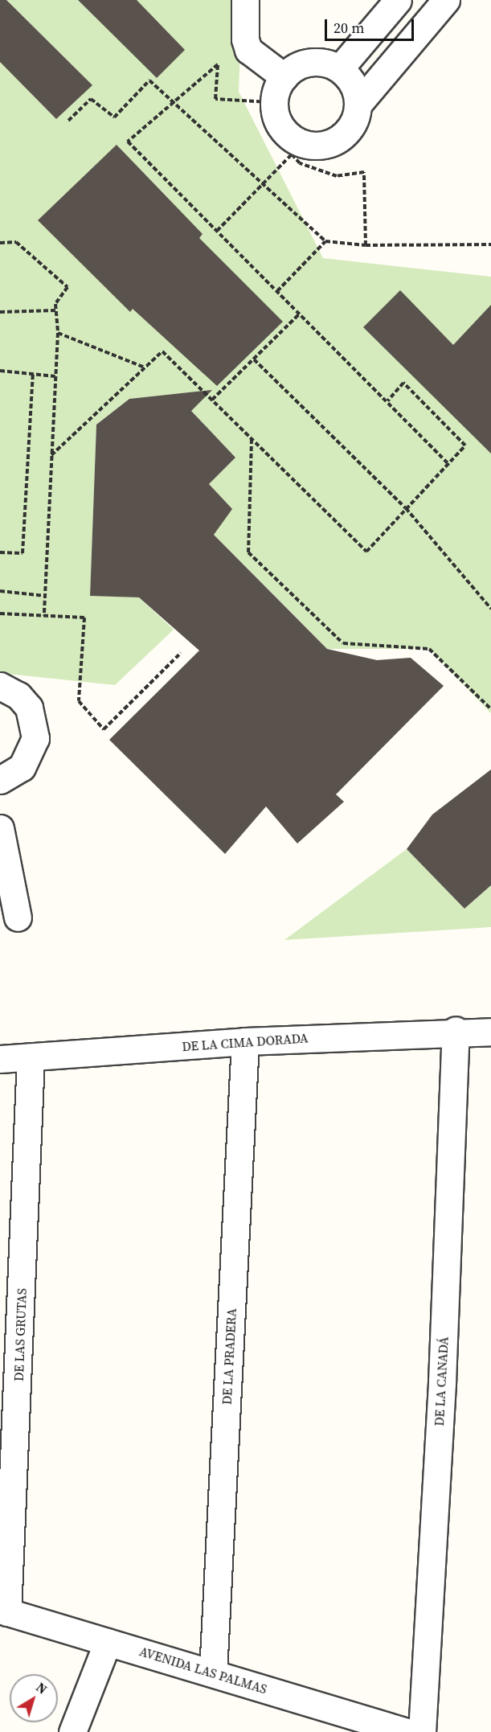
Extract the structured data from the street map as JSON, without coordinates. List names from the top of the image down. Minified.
{"streets":{"street":["DE LA CIMA DORADA","DE LAS GRUTAS","DE LA PRADERA","DE LA CANADÁ","AVENIDA LAS PALMAS"]},"crossings":[["DE LA CIMA DORADA","DE LAS GRUTAS"],["DE LA CIMA DORADA","DE LA PRADERA"],["DE LA CIMA DORADA","DE LA CANADÁ"],["DE LAS GRUTAS","AVENIDA LAS PALMAS"],["DE LA PRADERA","AVENIDA LAS PALMAS"]],"scale_bar":"20 m","north":"top right"}
